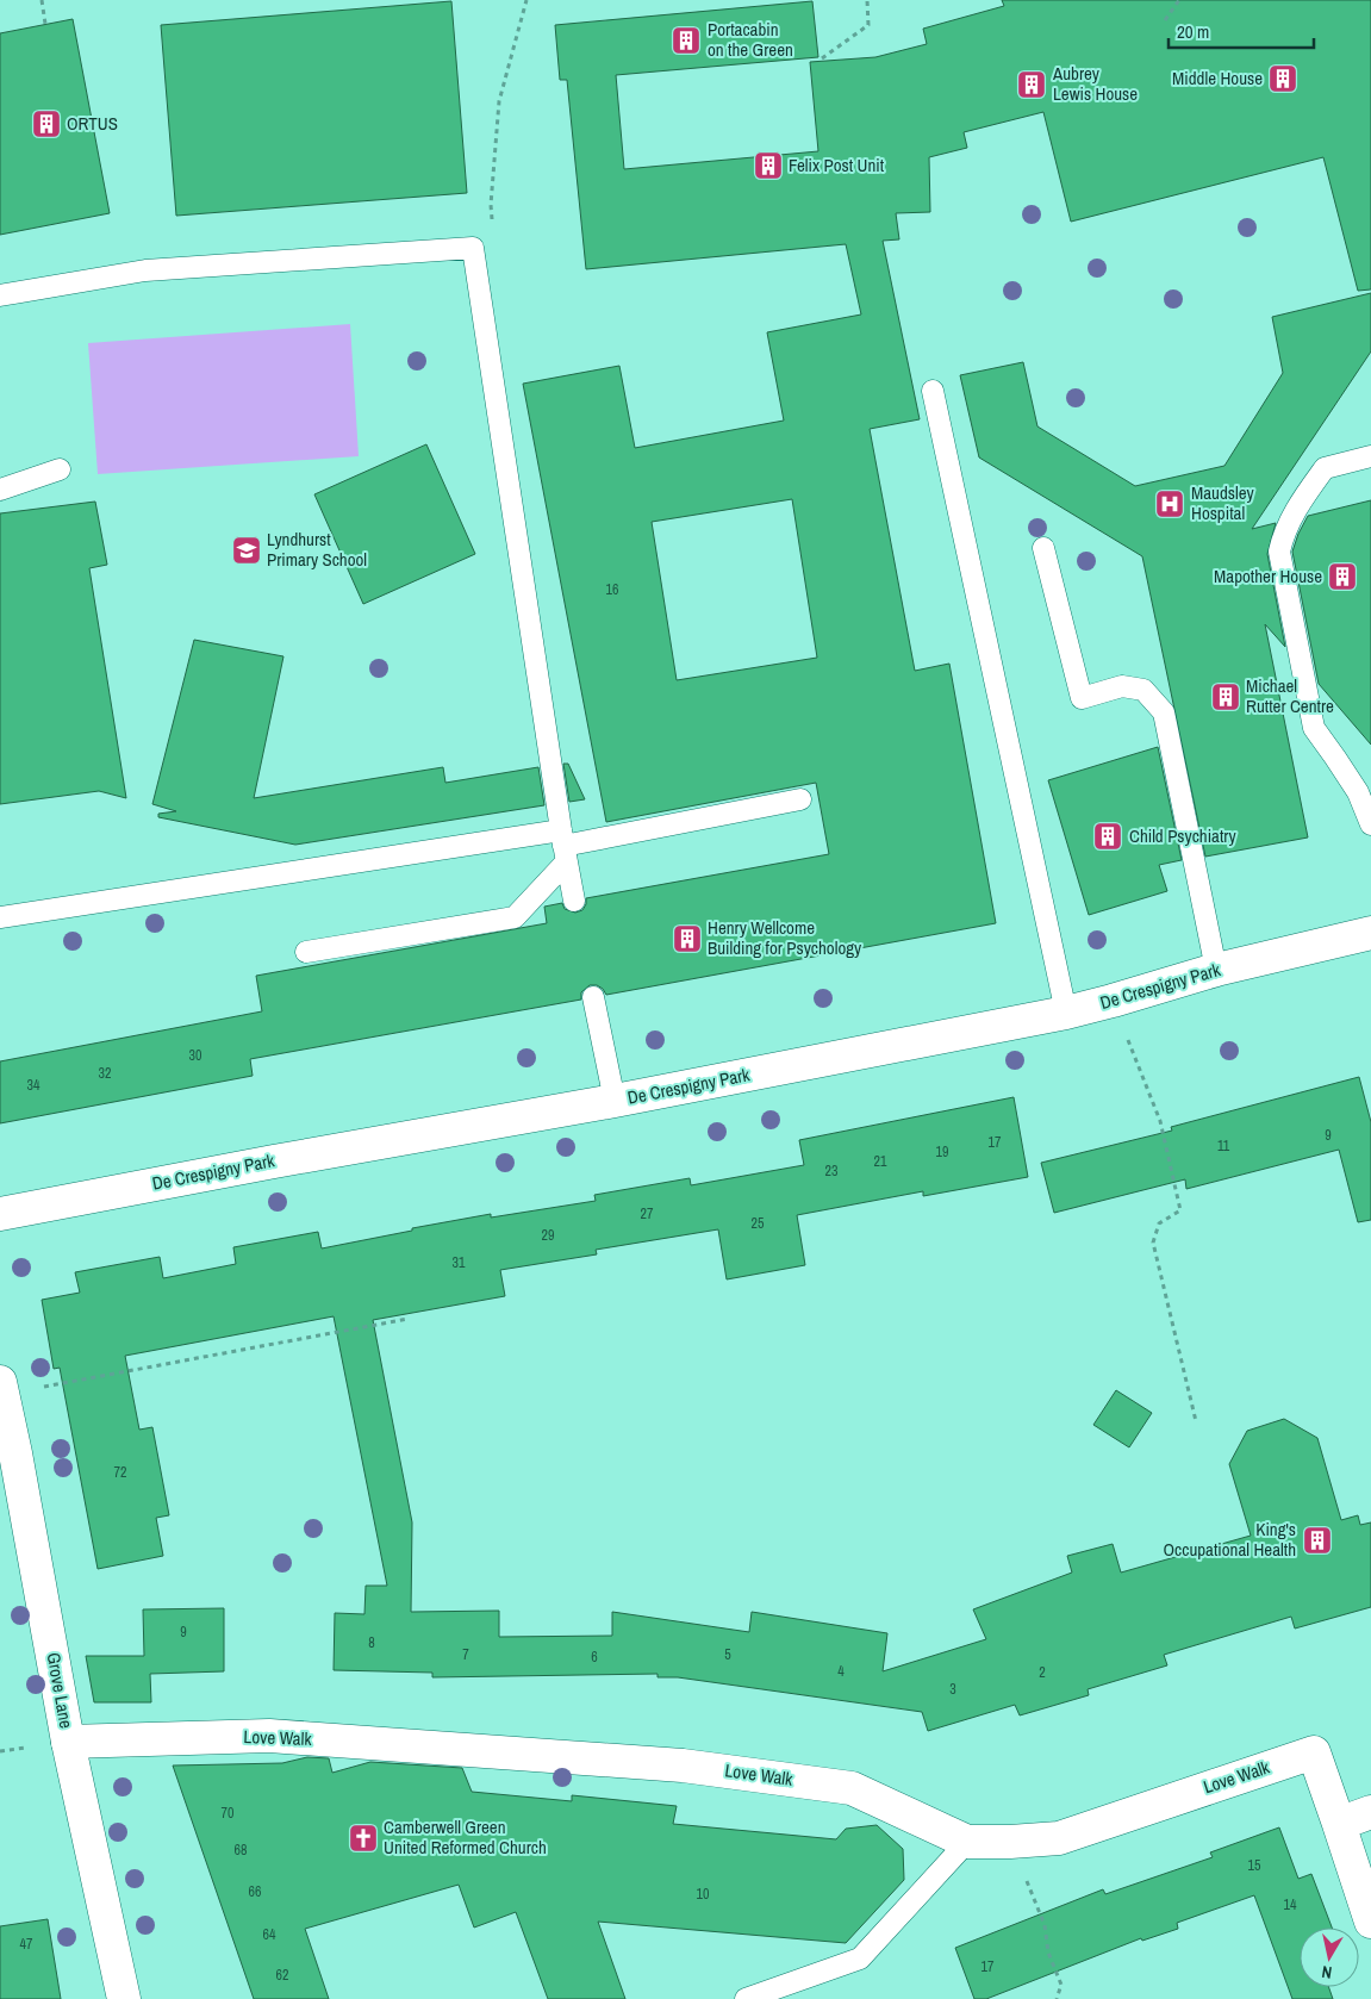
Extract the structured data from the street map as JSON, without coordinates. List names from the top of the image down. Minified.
{"streets":{"street":["De Crespigny Park","Grove Lane","Love Walk"]},"crossings":[["Grove Lane","Love Walk"]],"places":{"building":["Portacabin on the Green","Middle House","Aubrey Lewis House","ORTUS","Felix Post Unit","Mapother House","Michael Rutter Centre","Child Psychiatry","Henry Wellcome Building for Psychology","King's Occupational Health"],"hospital":["Maudsley Hospital"],"school or university":["Lyndhurst Primary School"],"church":["Camberwell Green United Reformed Church"]},"house_numbers":["16","30","32","34","9","17","11","19","21","23","27","25","29","31","72","9","8","7","5","6","4","2","3","70","68","15","66","10","14","64","47","17","62"],"scale_bar":"20 m","north":"bottom"}
